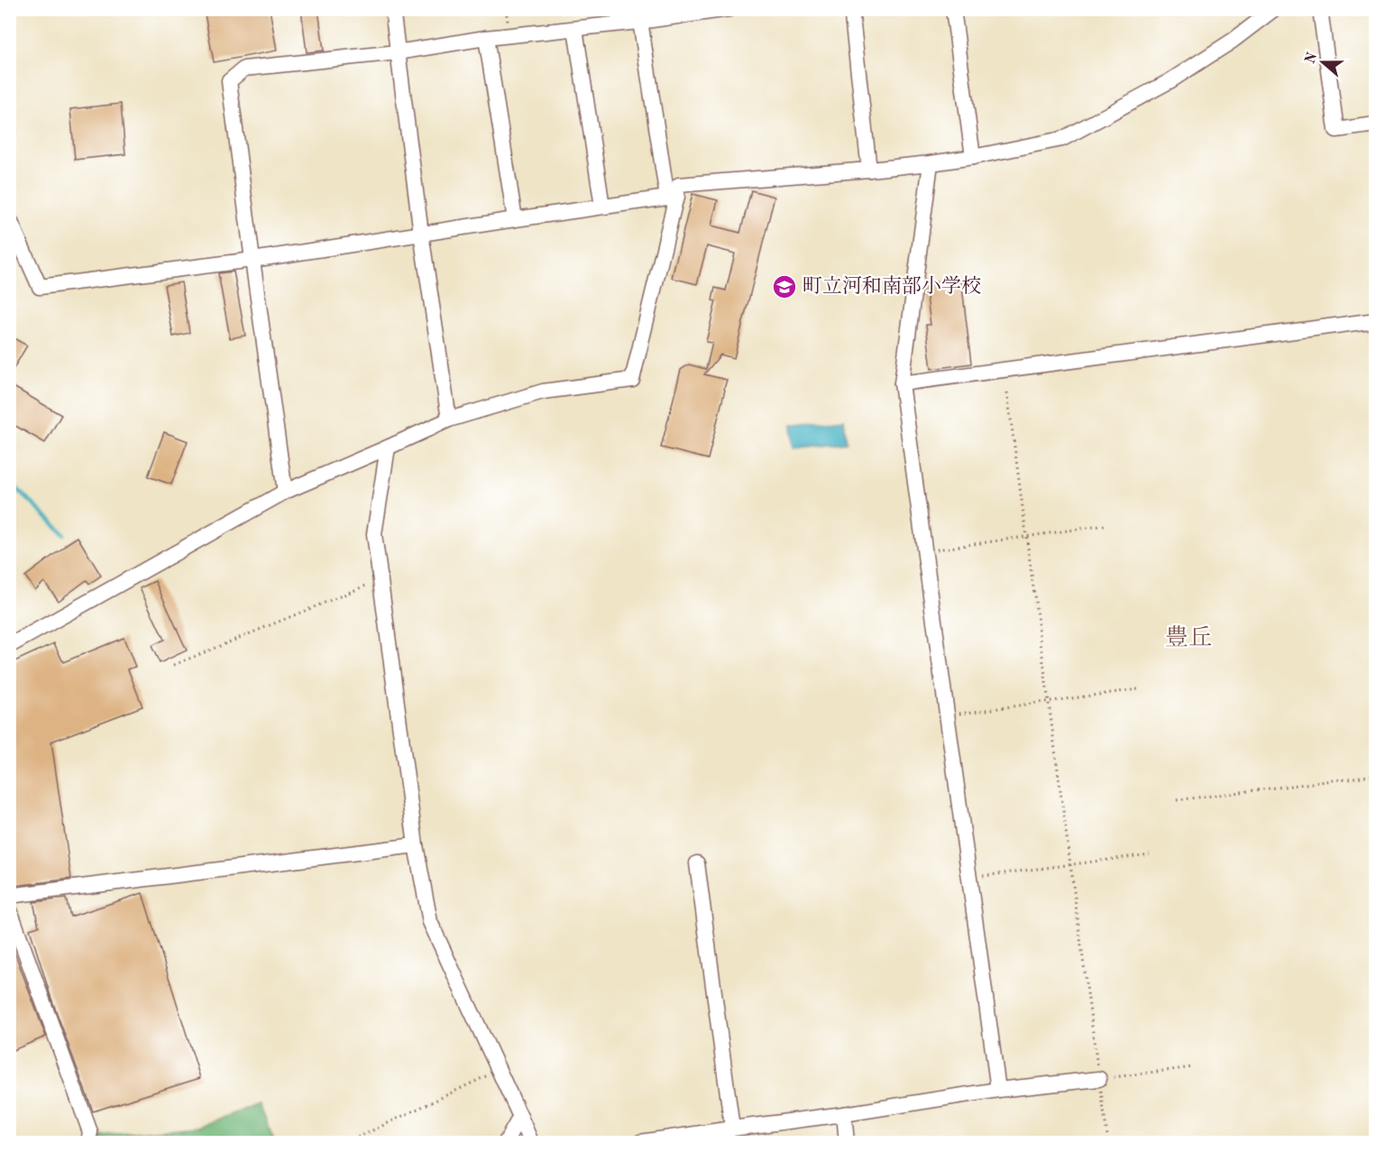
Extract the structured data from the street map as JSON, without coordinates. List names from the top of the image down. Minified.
{"districts":["豊丘"],"places":{"school or university":["町立河和南部小学校"]},"north":"left"}
